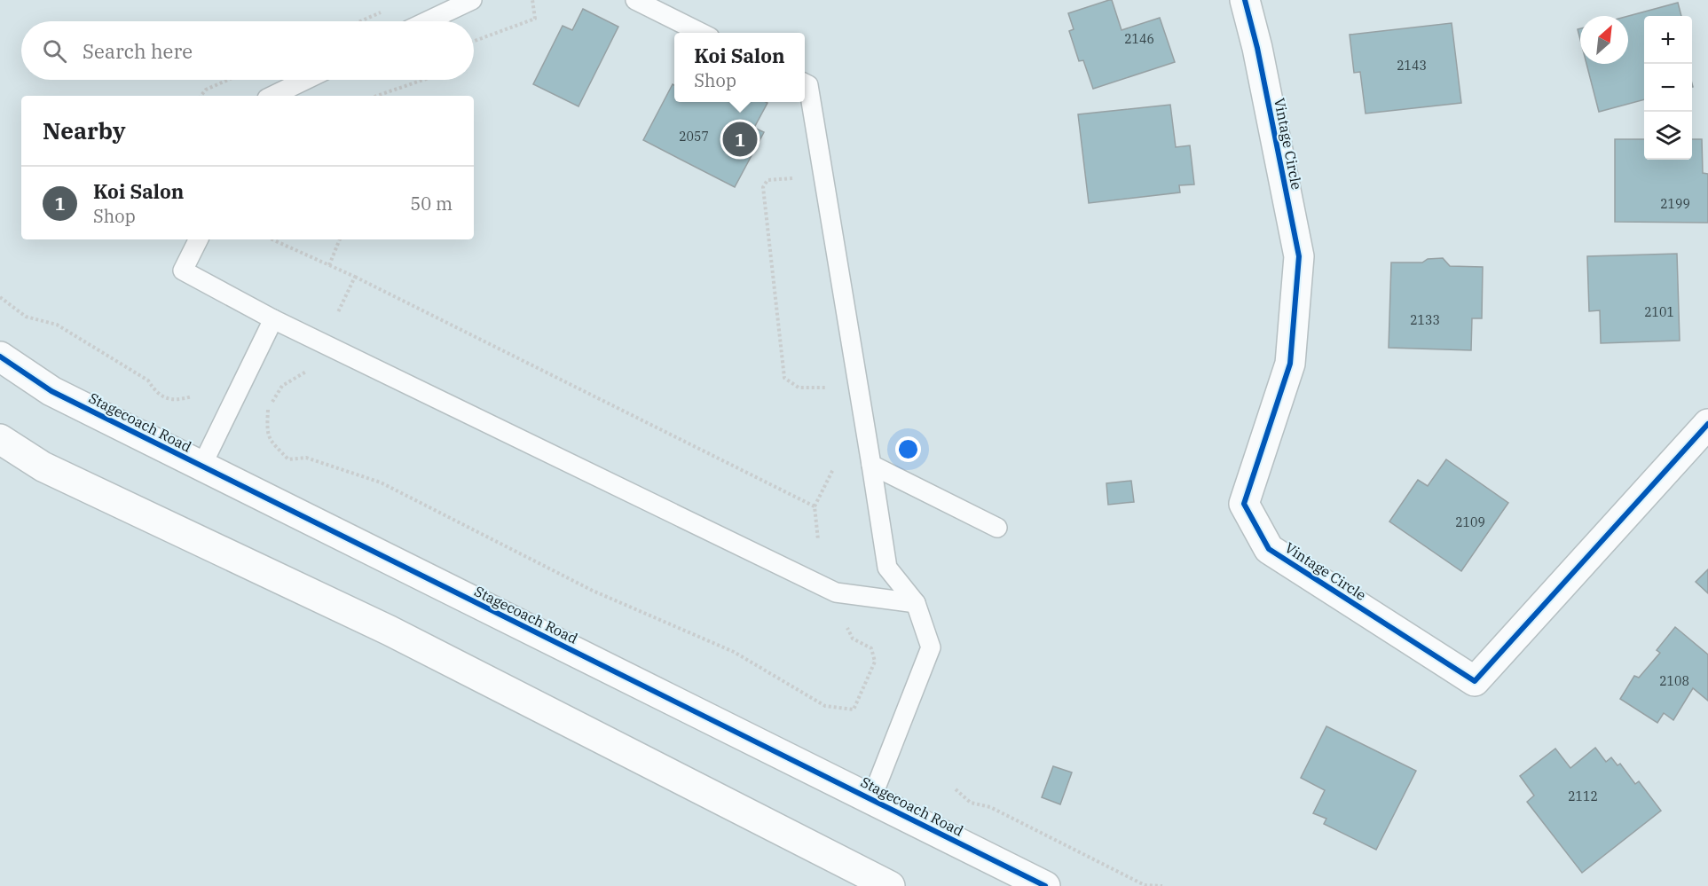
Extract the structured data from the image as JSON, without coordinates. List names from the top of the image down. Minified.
{"streets":{"street":["Vintage Circle","Stagecoach Road"]},"house_numbers":["2146","2143","2057","2199","2101","2133","2109","2108","2112"],"north":"top right","page":{"map_buttons":["+","−"],"search":"Search here","popup":["Koi Salon","Shop"],"heading":"Nearby","pins":"1","list":[{"mark":"1","name":"Koi Salon","note":"Shop","value":"50 m"}]}}
